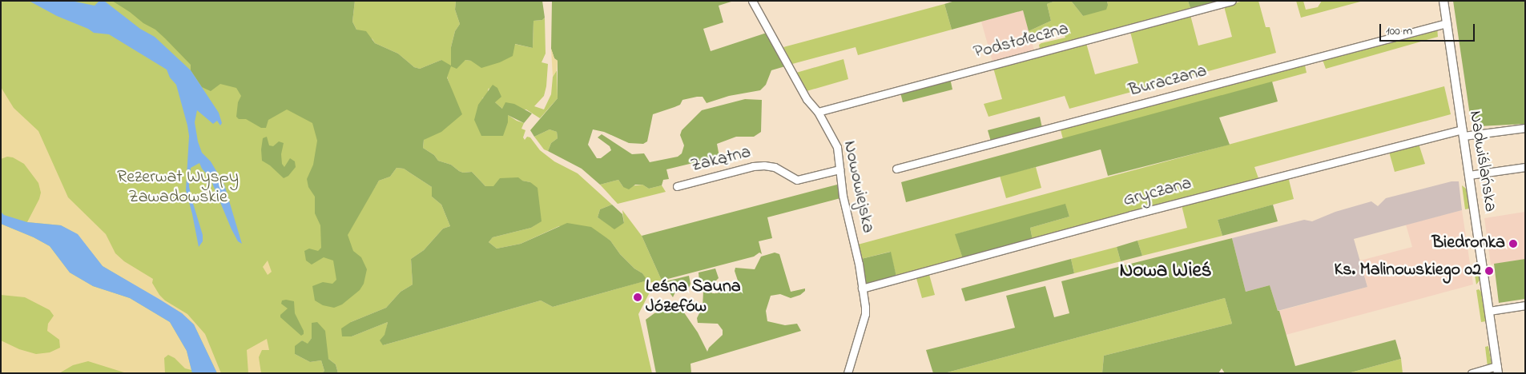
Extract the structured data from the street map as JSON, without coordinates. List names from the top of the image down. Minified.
{"streets":{"main road":["Nadwiślańska"],"street":["Podstołeczna","Buraczana","Zakątna","Nowowiejska","Gryczana"]},"crossings":[["Podstołeczna","Nowowiejska"],["Buraczana","Nadwiślańska"],["Zakątna","Nowowiejska"],["Nadwiślańska","Gryczana"],["Nowowiejska","Gryczana"]],"districts":["Nowa Wieś"],"parks":["Rezerwat Wyspy Zawadowskie"],"places":["Biedronka","Ks. Malinowskiego 02","Leśna Sauna Józefów"],"scale_bar":"100 m"}
